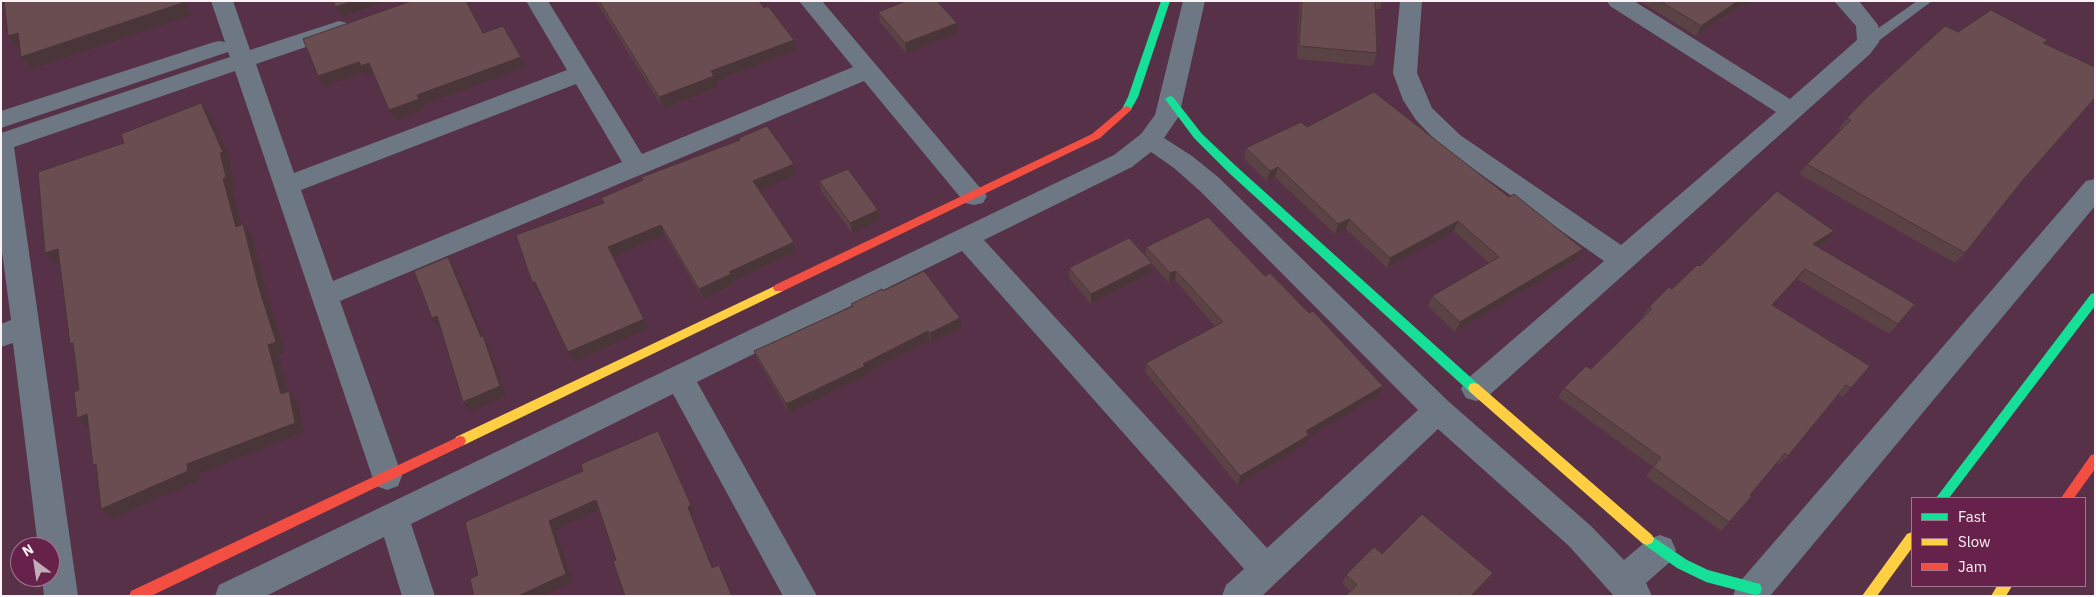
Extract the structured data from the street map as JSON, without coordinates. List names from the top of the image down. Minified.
{"legend":["Fast","Slow","Jam"],"north":"top left"}
